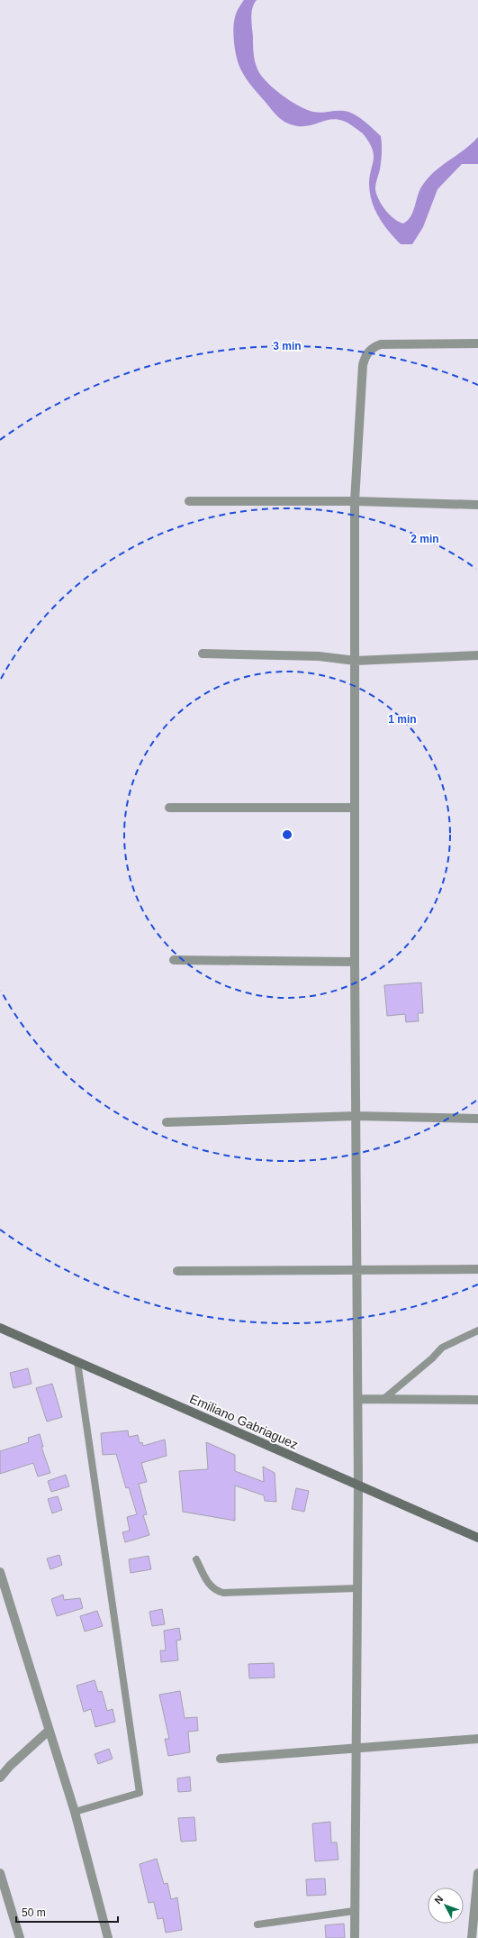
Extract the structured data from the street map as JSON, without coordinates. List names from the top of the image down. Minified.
{"streets":{"main road":["Emiliano Gabriaguez"]},"scale_bar":"50 m","north":"top left","rings":["3 min","2 min","1 min"]}
